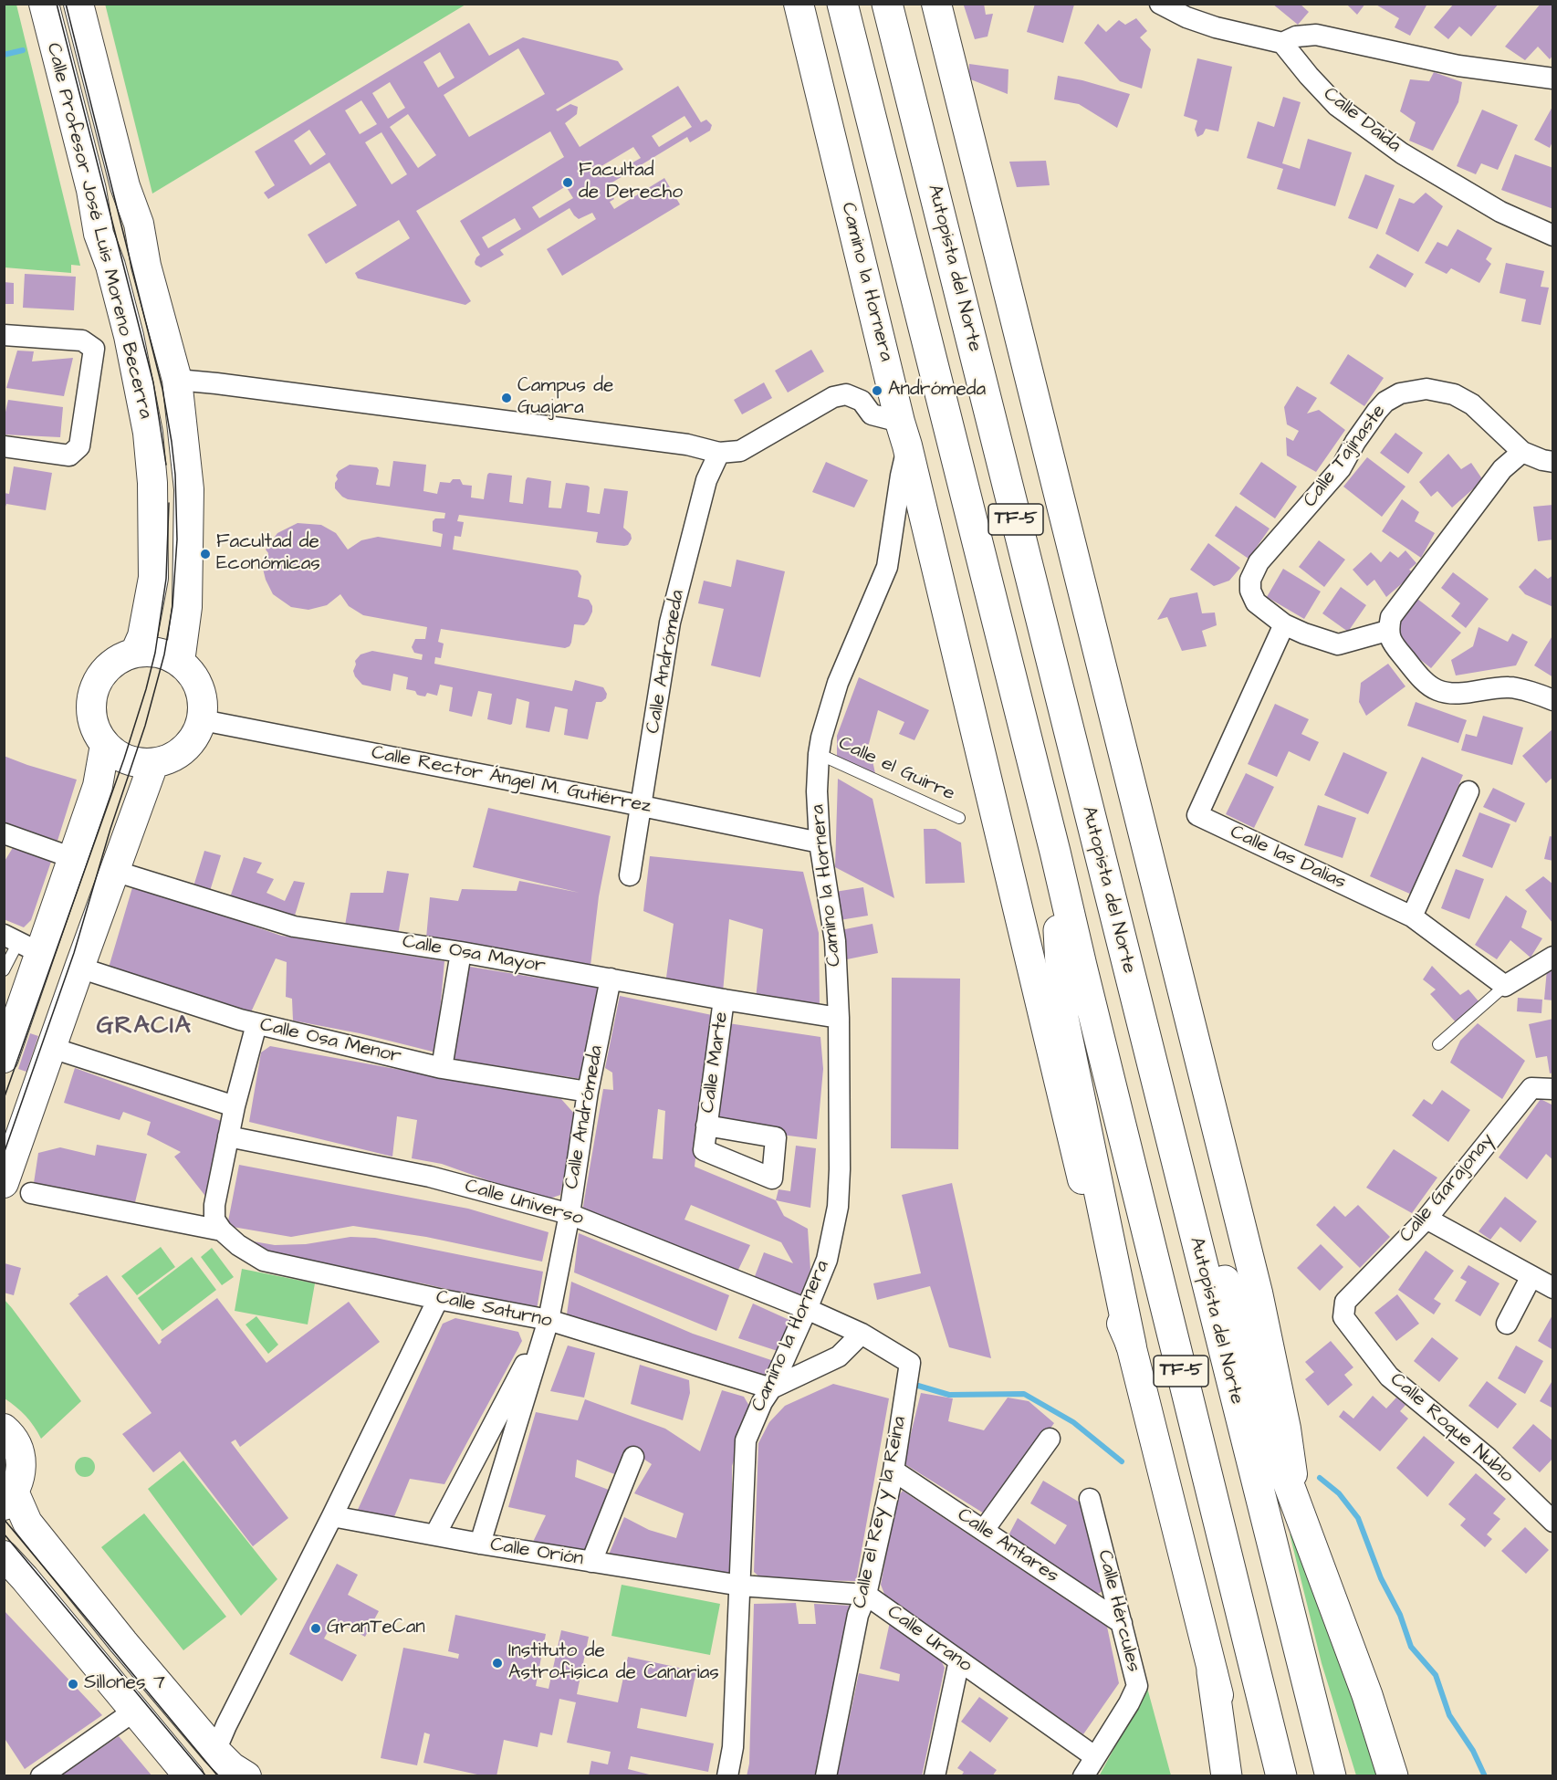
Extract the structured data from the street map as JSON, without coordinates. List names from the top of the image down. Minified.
{"streets":{"main road":["Autopista del Norte","TF-5"],"street":["Calle Daida","Calle Profesor José Luis Moreno Becerra","Camino la Hornera","Calle Tajinaste","Calle Andrómeda","Calle Rector Ángel M. Gutiérrez","Calle las Dalias","Calle Osa Mayor","Calle Osa Menor","Calle Marte","Calle Garajonay","Calle Universo","Calle Saturno","Calle Roque Nublo","Calle el Rey y la Reina","Calle Antares","Calle Orión","Calle Hércules","Calle Urano"],"lane":["Calle el Guirre"]},"crossings":[["Calle Profesor José Luis Moreno Becerra","Calle Rector Ángel M. Gutiérrez"],["Camino la Hornera","Calle el Guirre"],["Camino la Hornera","Calle Rector Ángel M. Gutiérrez"],["Camino la Hornera","Calle Osa Mayor"],["Camino la Hornera","Calle Universo"],["Camino la Hornera","Calle Saturno"],["Camino la Hornera","Calle el Rey y la Reina"],["Camino la Hornera","Calle Orión"],["Camino la Hornera","Calle Urano"],["Calle Tajinaste","Calle las Dalias"],["Calle Andrómeda","Calle Rector Ángel M. Gutiérrez"],["Calle Andrómeda","Calle Osa Mayor"],["Calle Andrómeda","Calle Osa Menor"],["Calle Andrómeda","Calle Universo"],["Calle Andrómeda","Calle Saturno"],["Calle Andrómeda","Calle Orión"],["Calle Osa Mayor","Calle Marte"],["Calle Garajonay","Calle Roque Nublo"],["Calle Universo","Calle el Rey y la Reina"],["Calle el Rey y la Reina","Calle Antares"],["Calle el Rey y la Reina","Calle Urano"],["Calle Antares","Calle Hércules"],["Calle Orión","Calle Urano"],["Calle Hércules","Calle Urano"]],"districts":["GRACIA"],"places":["Facultad de Derecho","Andrómeda","Campus de Guajara","Facultad de Económicas","GranTeCan","Instituto de Astrofisica de Canarias","Sillones 7"]}
